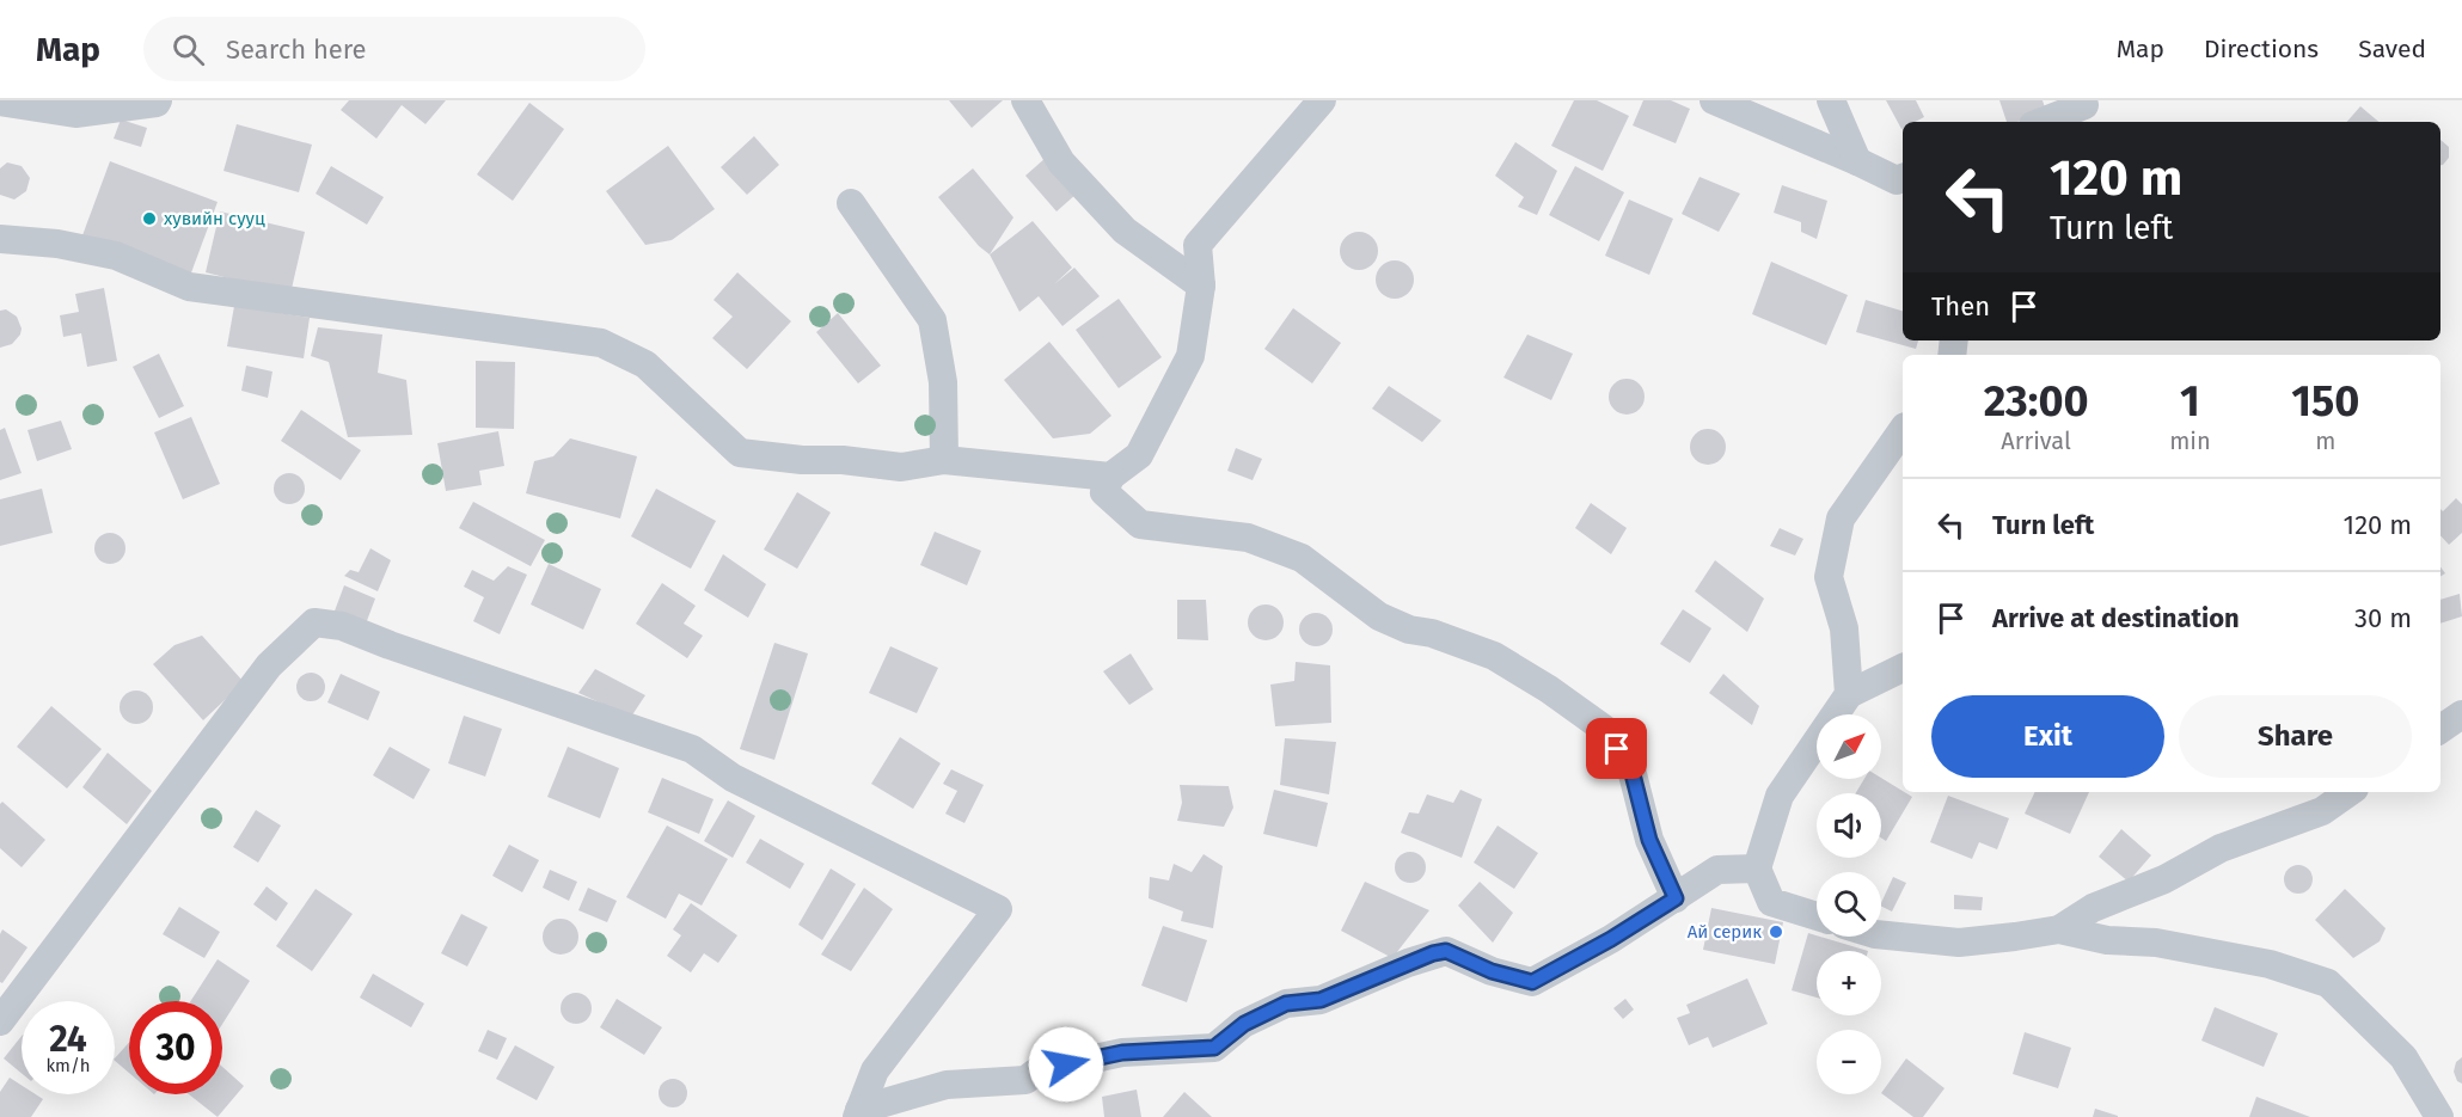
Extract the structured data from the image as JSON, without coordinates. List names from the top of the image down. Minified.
{"places":["хувийн сууц","Ай серик"],"north":"top right","page":{"header":"Map","search":"Search here","nav":["Map","Directions","Saved"],"turn":["120 m","Turn left"],"then":"Then","eta":["23:00","Arrival","1","min","150","m"],"list":[{"name":"Turn left","value":"120 m"},{"name":"Arrive at destination","value":"30 m"}],"buttons":["Exit","Share"],"map_buttons":["+","−"],"speed":"24 km/h","limit":"30"}}
